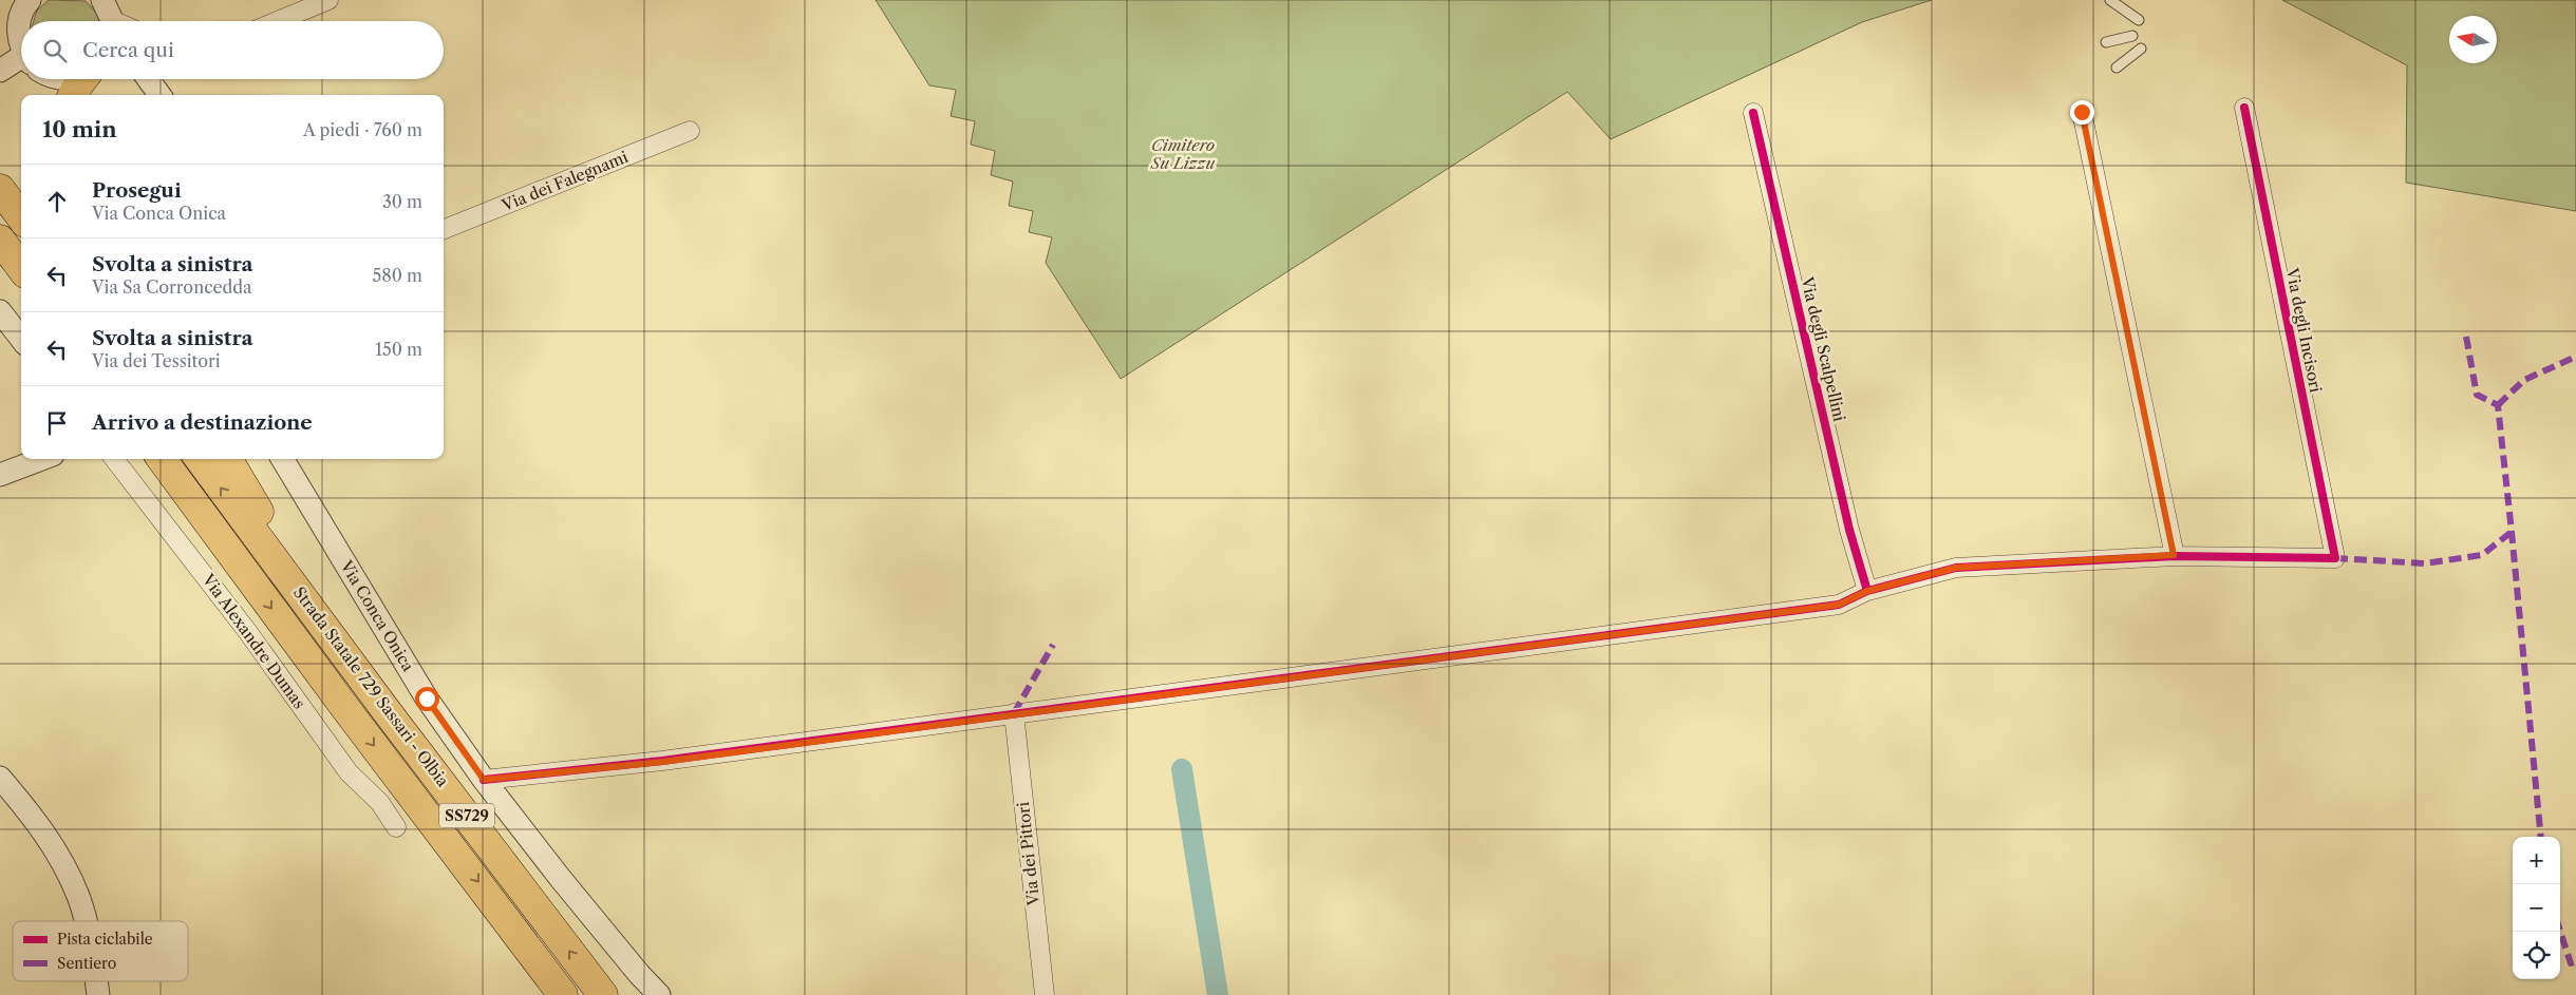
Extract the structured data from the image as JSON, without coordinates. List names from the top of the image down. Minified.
{"streets":{"highway":["Strada Statale 729 Sassari - Olbia","SS729"],"street":["Via dei Falegnami","Via degli Incisori","Via degli Scalpellini","Via Conca Onica","Via Alexandre Dumas","Via dei Pittori"]},"parks":["Cimitero Su Lizzu"],"legend":["Pista ciclabile","Sentiero"],"north":"left","page":{"search":"Cerca qui","heading":["10 min","A piedi · 760 m"],"list":[["Prosegui","Via Conca Onica","30 m"],["Svolta a sinistra","Via Sa Corroncedda","580 m"],["Svolta a sinistra","Via dei Tessitori","150 m"],"Arrivo a destinazione"],"map_buttons":["+","−"]}}
